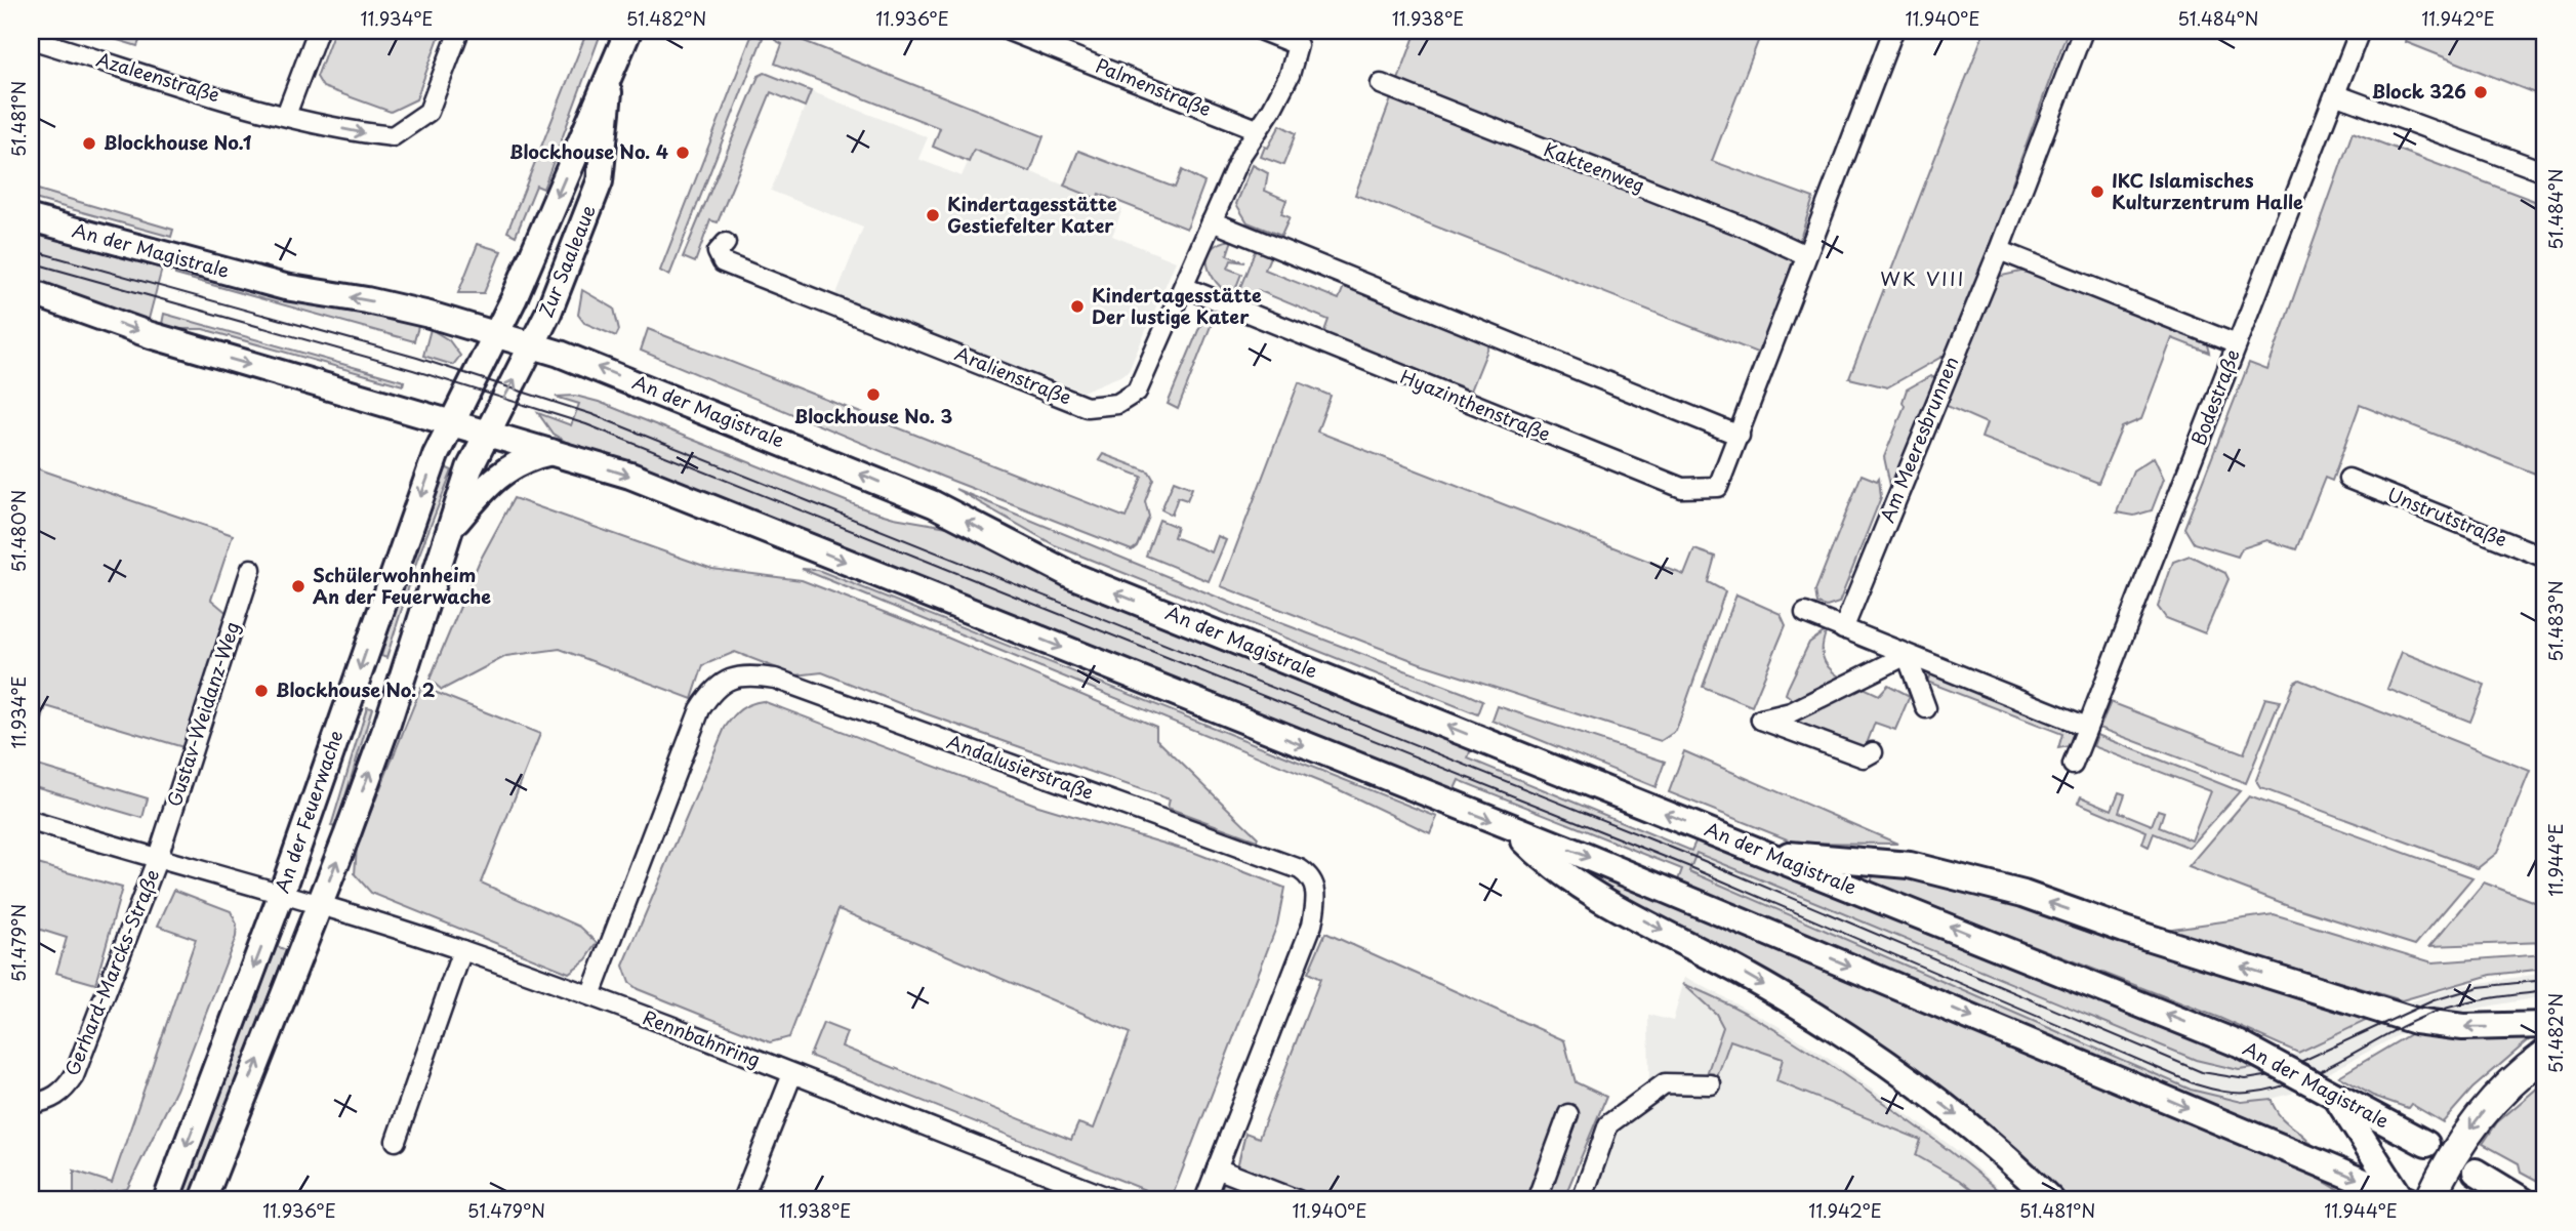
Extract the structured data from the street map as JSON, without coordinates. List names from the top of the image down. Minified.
{"streets":{"main road":["An der Magistrale","Zur Saaleaue","An der Feuerwache"],"street":["Azaleenstraße","Palmenstraße","Kakteenweg","Aralienstraße","Bodestraße","Hyazinthenstraße","Am Meeresbrunnen","Unstrutstraße","Gustav-Weidanz-Weg","Andalusierstraße","Gerhard-Marcks-Straße","Rennbahnring"]},"crossings":[["Palmenstraße","Aralienstraße"],["Kakteenweg","Hyazinthenstraße"],["An der Magistrale","Zur Saaleaue"],["Zur Saaleaue","An der Feuerwache"],["Aralienstraße","Hyazinthenstraße"],["Gustav-Weidanz-Weg","Gerhard-Marcks-Straße"],["Gustav-Weidanz-Weg","Rennbahnring"],["Andalusierstraße","Rennbahnring"],["An der Feuerwache","Rennbahnring"],["Gerhard-Marcks-Straße","Rennbahnring"]],"one_way":["Azaleenstraße"],"districts":["WK VIII"],"places":["Block 326","Blockhouse No.1","Blockhouse No. 4","IKC Islamisches Kulturzentrum Halle","Kindertagesstätte Gestiefelter Kater","Kindertagesstätte Der lustige Kater","Blockhouse No. 3","Schülerwohnheim An der Feuerwache","Blockhouse No. 2"],"coordinates":["11.934°E","51.482°N","11.936°E","11.938°E","11.940°E","51.484°N","11.942°E","51.481°N","51.480°N","51.483°N","11.944°E","51.479°N"]}
